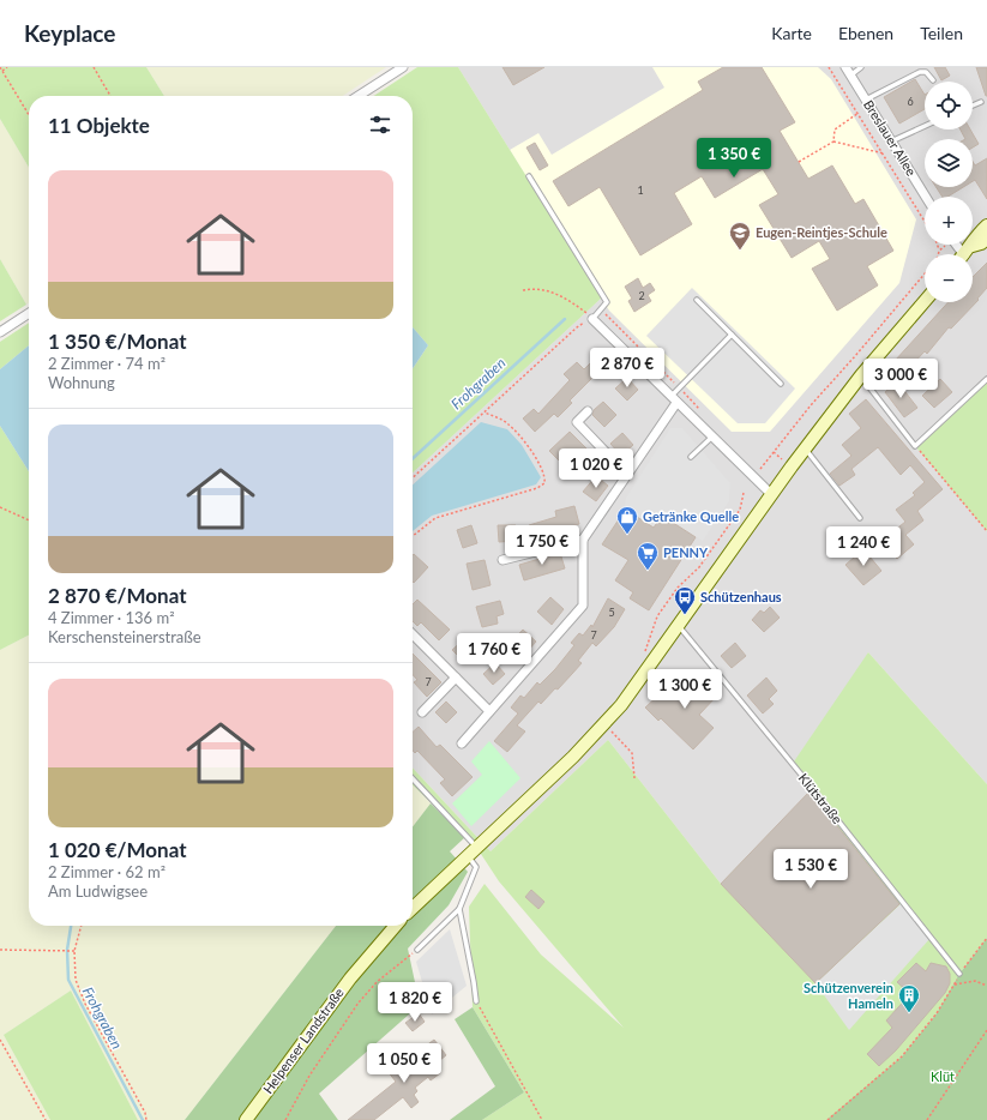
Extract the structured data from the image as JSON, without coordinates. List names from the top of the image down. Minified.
{"streets":{"main road":["Helpenser Landstraße"],"street":["Breslauer Allee"],"lane":["Klütstraße"]},"water":["Frohgraben"],"parks":["Klüt"],"places":{"school or university":["Eugen-Reintjes-Schule"],"shop":["Getränke Quelle"],"supermarket":["PENNY"],"bus stop":["Schützenhaus"],"building":["Schützenverein Hameln"]},"house_numbers":["6","1","2","5","7","7"],"page":{"header":"Keyplace","nav":["Karte","Ebenen","Teilen"],"map_buttons":["+","−"],"heading":"11 Objekte","price":["1 350 €","2 870 €","3 000 €","1 020 €","1 750 €","1 240 €","1 760 €","1 300 €","1 530 €","1 820 €","1 050 €"],"list":[{"name":"1 350 €/Monat","note":"2 Zimmer · 74 m² · Wohnung"},{"name":"2 870 €/Monat","note":"4 Zimmer · 136 m² · Kerschensteinerstraße"},{"name":"1 020 €/Monat","note":"2 Zimmer · 62 m² · Am Ludwigsee"}]}}
